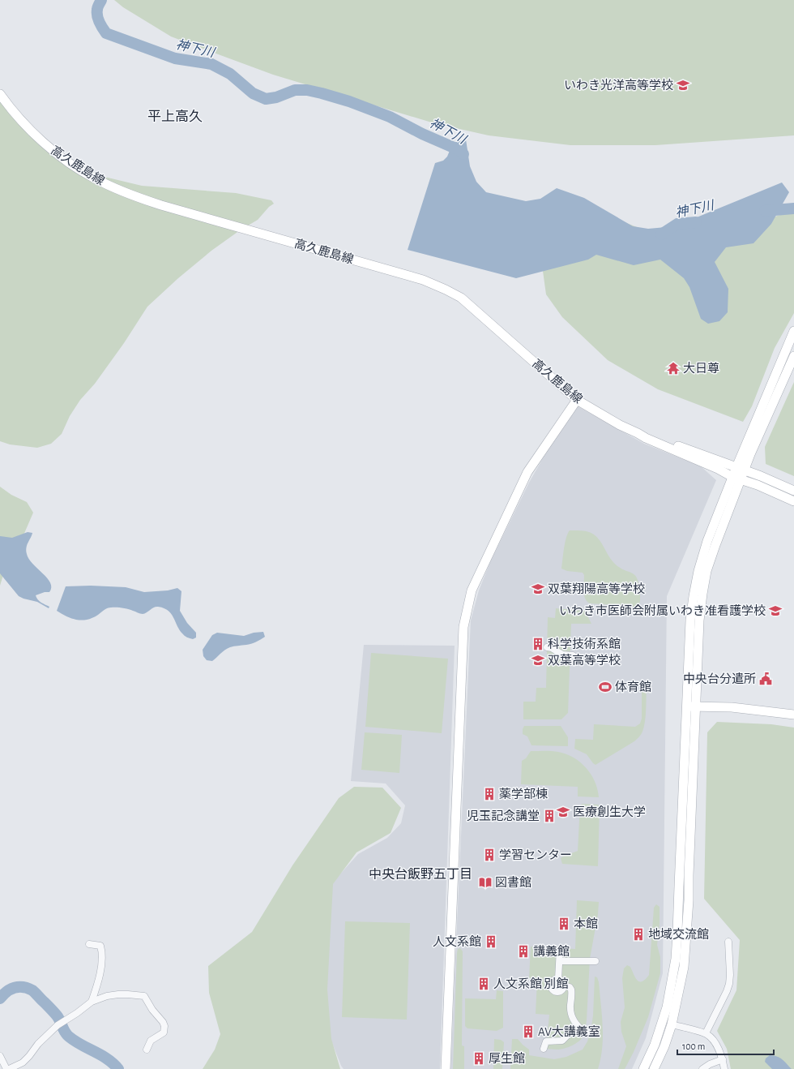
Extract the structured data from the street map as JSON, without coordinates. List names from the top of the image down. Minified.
{"streets":{"street":["高久鹿島線"]},"districts":["平上高久","中央台飯野五丁目"],"water":["神下川"],"places":{"school or university":["いわき光洋高等学校","双葉翔陽高等学校","いわき市医師会附属いわき准看護学校","双葉高等学校","医療創生大学"],"temple":["大日尊"],"building":["科学技術系館","薬学部棟","児玉記念講堂","学習センター","本館","地域交流館","人文系館","講義館","人文系館 別館","AV大講義室","厚生館"],"public building":["中央台分遣所"],"sports":["体育館"],"library":["図書館"]},"scale_bar":"100 m"}
